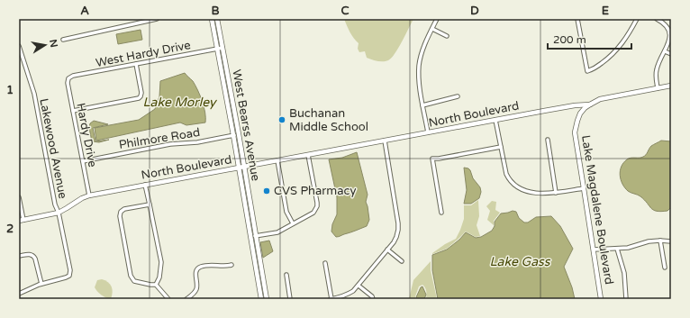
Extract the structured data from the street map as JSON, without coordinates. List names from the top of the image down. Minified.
{"streets":{"street":["West Hardy Drive","North Boulevard","West Bearss Avenue","Hardy Drive","Philmore Road","Lakewood Avenue","Lake Magdalene Boulevard"]},"crossings":[["West Hardy Drive","West Bearss Avenue"],["West Hardy Drive","Hardy Drive"],["North Boulevard","West Bearss Avenue"],["North Boulevard","Hardy Drive"],["North Boulevard","Lakewood Avenue"],["North Boulevard","Lake Magdalene Boulevard"],["West Bearss Avenue","Philmore Road"],["Hardy Drive","Philmore Road"]],"water":["Lake Morley","Lake Gass"],"places":["Buchanan Middle School","CVS Pharmacy"],"scale_bar":"200 m","north":"right","grid":{"columns":["A","B","C","D","E"],"rows":["1","2"]}}
